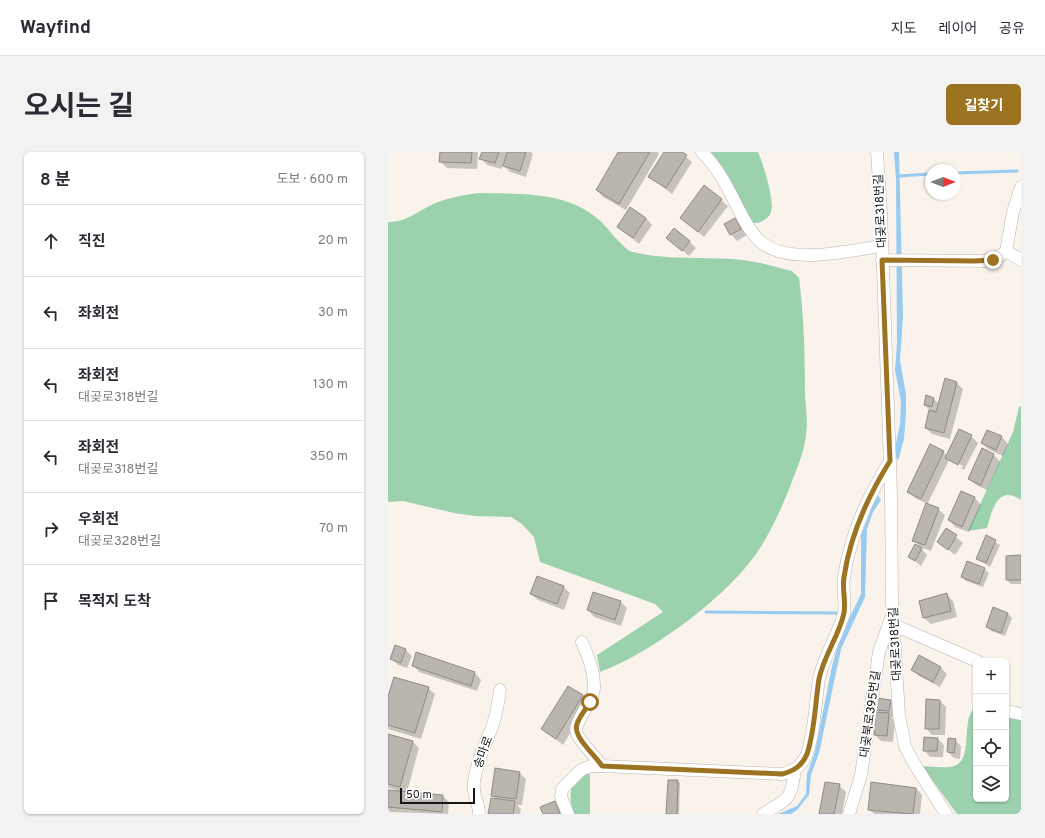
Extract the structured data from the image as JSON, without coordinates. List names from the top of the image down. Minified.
{"streets":{"street":["대곶로318번길","대곶북로395번길","송마로"]},"crossings":[["대곶로318번길","대곶북로395번길"]],"scale_bar":"50 m","north":"right","page":{"header":"Wayfind","nav":["지도","레이어","공유"],"title":"오시는 길","buttons":"길찾기","heading":["8 분","도보 · 600 m"],"list":[["직진","20 m"],["좌회전","30 m"],["좌회전","대곶로318번길","130 m"],["좌회전","대곶로318번길","350 m"],["우회전","대곶로328번길","70 m"],"목적지 도착"],"map_buttons":["+","−"],"scale":"50 m"}}
